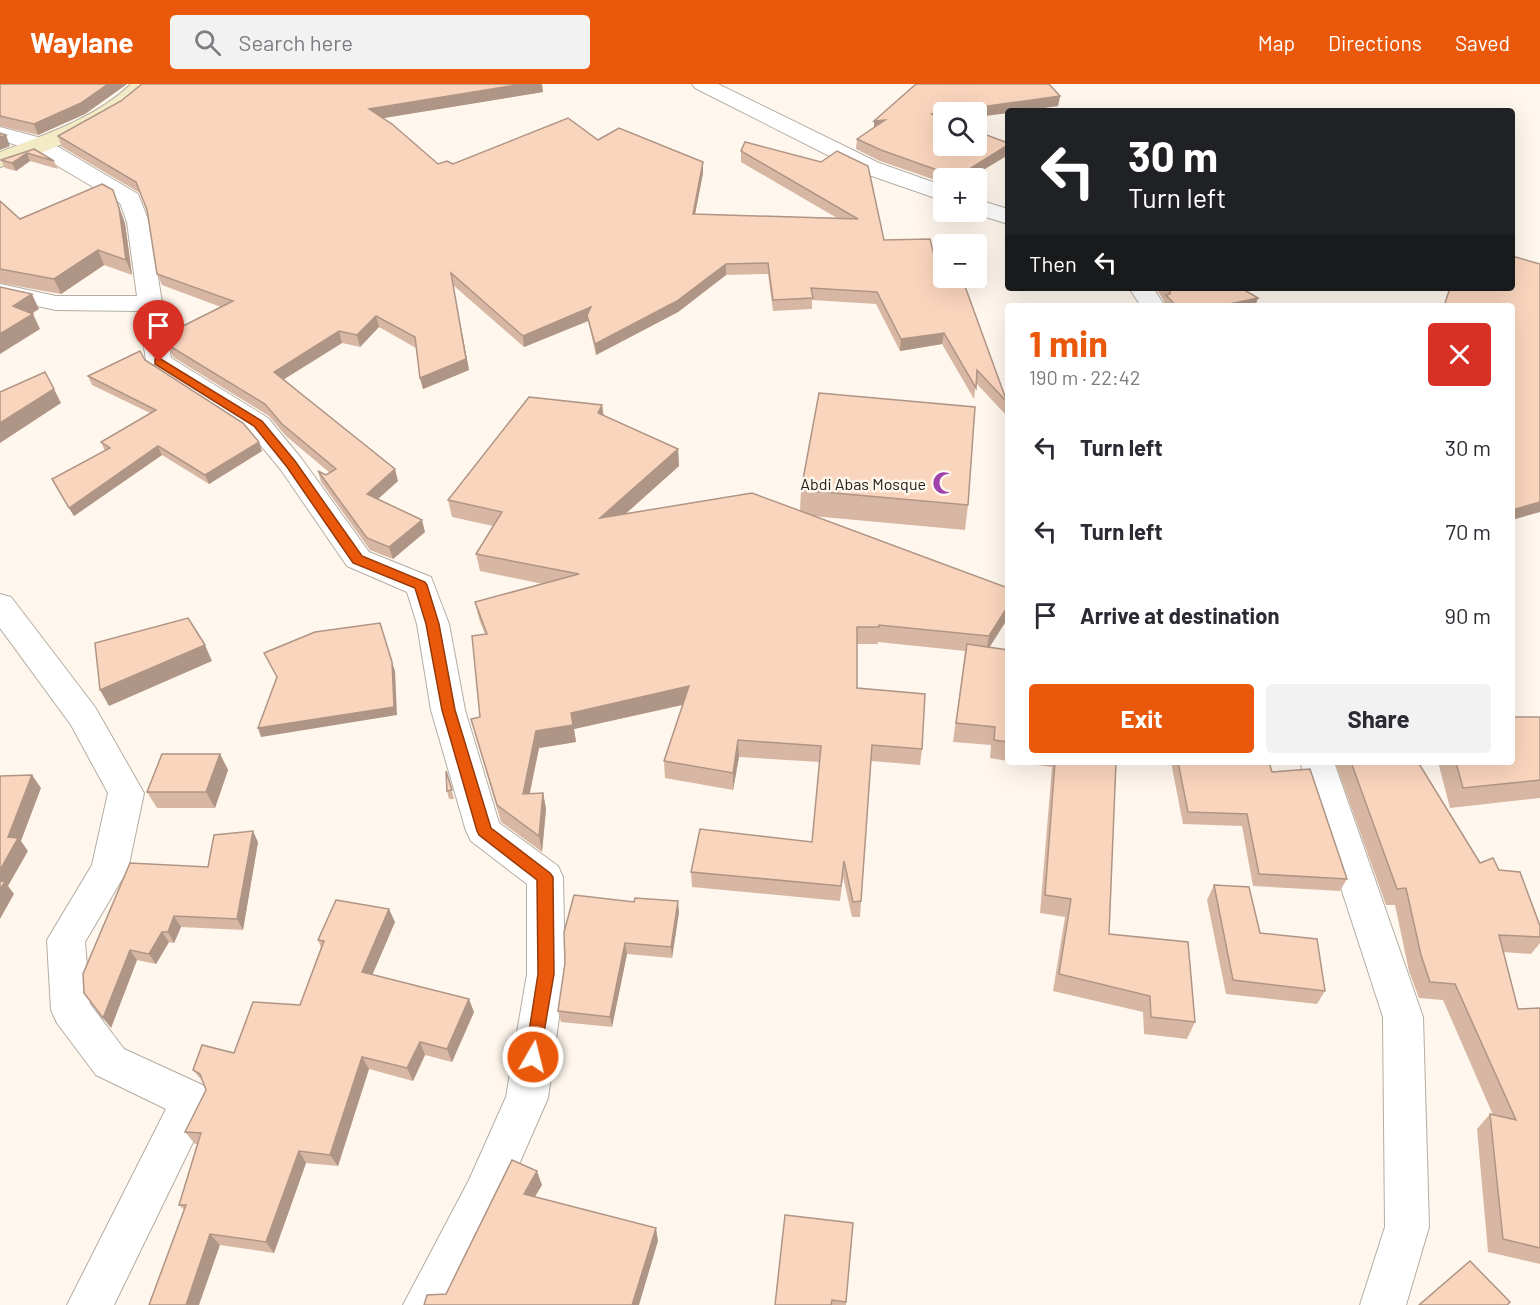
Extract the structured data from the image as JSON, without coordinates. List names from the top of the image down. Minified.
{"places":{"mosque":["Abdi Abas Mosque"]},"page":{"header":"Waylane","search":"Search here","nav":["Map","Directions","Saved"],"map_buttons":["+","−"],"turn":["30 m","Turn left"],"then":"Then","heading":["1 min","190 m · 22:42"],"list":[{"name":"Turn left","value":"30 m"},{"name":"Turn left","value":"70 m"},{"name":"Arrive at destination","value":"90 m"}],"buttons":["Exit","Share"]}}
